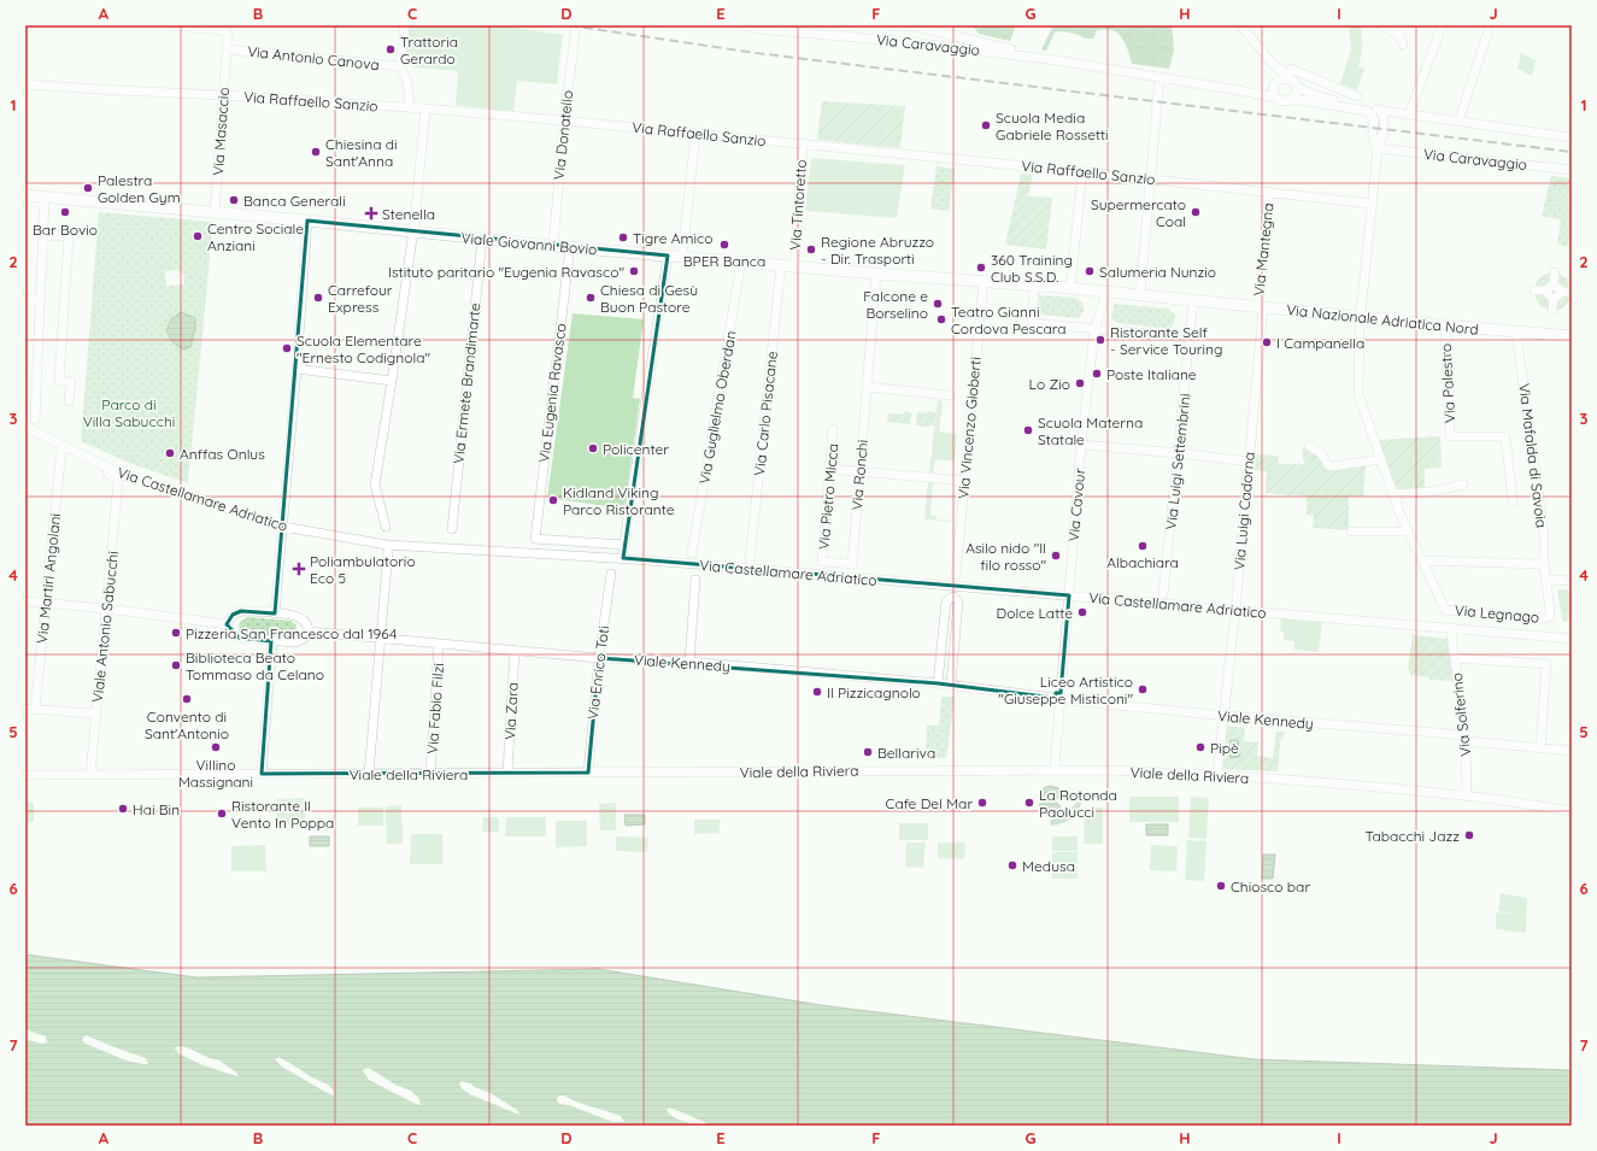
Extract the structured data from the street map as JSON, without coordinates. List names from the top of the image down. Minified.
{"streets":{"main road":["Viale Giovanni Bovio","Via Nazionale Adriatica Nord"],"street":["Via Caravaggio","Via Antonio Canova","Via Raffaello Sanzio","Via Masaccio","Via Donatello","Via Tintoretto","Via Mantegna","Via Ermete Brandimarte","Via Palestro","Via Eugenia Ravasco","Via Guglielmo Oberdan","Via Carlo Pisacane","Via Vincenzo Gioberti","Via Mafalda di Savoia","Via Luigi Settembrini","Via Ronchi","Via Pietro Micca","Via Castellamare Adriatico","Via Cavour","Via Luigi Cadorna","Via Martiri Angolani","Via Legnago","Viale Antonio Sabucchi","Viale Kennedy","Via Enrico Toti","Via Fabio Filzi","Via Zara","Via Solferino","Viale della Riviera"]},"crossings":[["Via Antonio Canova","Via Masaccio"],["Via Raffaello Sanzio","Via Masaccio"],["Via Raffaello Sanzio","Via Donatello"],["Via Raffaello Sanzio","Via Tintoretto"],["Via Raffaello Sanzio","Via Mantegna"],["Via Masaccio","Viale Giovanni Bovio"],["Via Donatello","Viale Giovanni Bovio"],["Via Tintoretto","Viale Giovanni Bovio"],["Viale Giovanni Bovio","Via Nazionale Adriatica Nord"],["Viale Giovanni Bovio","Via Ermete Brandimarte"],["Viale Giovanni Bovio","Via Eugenia Ravasco"],["Viale Giovanni Bovio","Via Guglielmo Oberdan"],["Viale Giovanni Bovio","Via Carlo Pisacane"],["Viale Giovanni Bovio","Via Vincenzo Gioberti"],["Viale Giovanni Bovio","Via Ronchi"],["Viale Giovanni Bovio","Via Cavour"],["Via Mantegna","Via Nazionale Adriatica Nord"],["Via Mantegna","Via Luigi Cadorna"],["Via Nazionale Adriatica Nord","Via Palestro"],["Via Nazionale Adriatica Nord","Via Mafalda di Savoia"],["Via Nazionale Adriatica Nord","Via Luigi Settembrini"],["Via Nazionale Adriatica Nord","Via Cavour"],["Via Nazionale Adriatica Nord","Via Luigi Cadorna"],["Via Mafalda di Savoia","Via Legnago"],["Via Ronchi","Via Pietro Micca"],["Via Castellamare Adriatico","Via Cavour"],["Via Castellamare Adriatico","Via Luigi Cadorna"],["Via Cavour","Viale Kennedy"],["Via Cavour","Viale della Riviera"],["Via Luigi Cadorna","Viale Kennedy"],["Via Luigi Cadorna","Viale della Riviera"],["Via Martiri Angolani","Viale Antonio Sabucchi"],["Viale Antonio Sabucchi","Viale della Riviera"],["Viale Kennedy","Via Enrico Toti"],["Viale Kennedy","Via Fabio Filzi"],["Viale Kennedy","Via Zara"],["Viale Kennedy","Via Solferino"],["Via Enrico Toti","Viale della Riviera"],["Via Fabio Filzi","Viale della Riviera"],["Via Zara","Viale della Riviera"],["Via Solferino","Viale della Riviera"]],"parks":["Parco di Villa Sabucchi"],"places":{"other":["Trattoria Gerardo","Scuola Media Gabriele Rossetti","Chiesina di Sant'Anna","Palestra Golden Gym","Banca Generali","Bar Bovio","Supermercato Coal","Centro Sociale Anziani","Tigre Amico","BPER Banca","Regione Abruzzo - Dir. Trasporti","360 Training Club S.S.D.","Istituto paritario \"Eugenia Ravasco\"","Salumeria Nunzio","Carrefour Express","Chiesa di Gesù Buon Pastore","Falcone e Borselino","Teatro Gianni Cordova Pescara","Ristorante Self - Service Touring","I Campanella","Scuola Elementare \"Ernesto Codignola\"","Poste Italiane","Lo Zio","Scuola Materna Statale","Policenter","Anffas Onlus","Kidland Viking Parco Ristorante","Albachiara","Asilo nido \"Il filo rosso\"","Dolce Latte","Pizzeria San Francesco dal 1964","Biblioteca Beato Tommaso da Celano","Liceo Artistico \"Giuseppe Misticoni\"","Il Pizzicagnolo","Convento di Sant'Antonio","Villino Massignani","Pipè","Bellariva","Cafe Del Mar","La Rotonda Paolucci","Hai Bin","Ristorante Il Vento In Poppa","Tabacchi Jazz","Medusa","Chiosco bar"],"health":["Stenella","Poliambulatorio Eco 5"]},"grid":{"columns":["A","B","C","D","E","F","G","H","I","J"],"rows":["1","2","3","4","5","6","7"]}}
